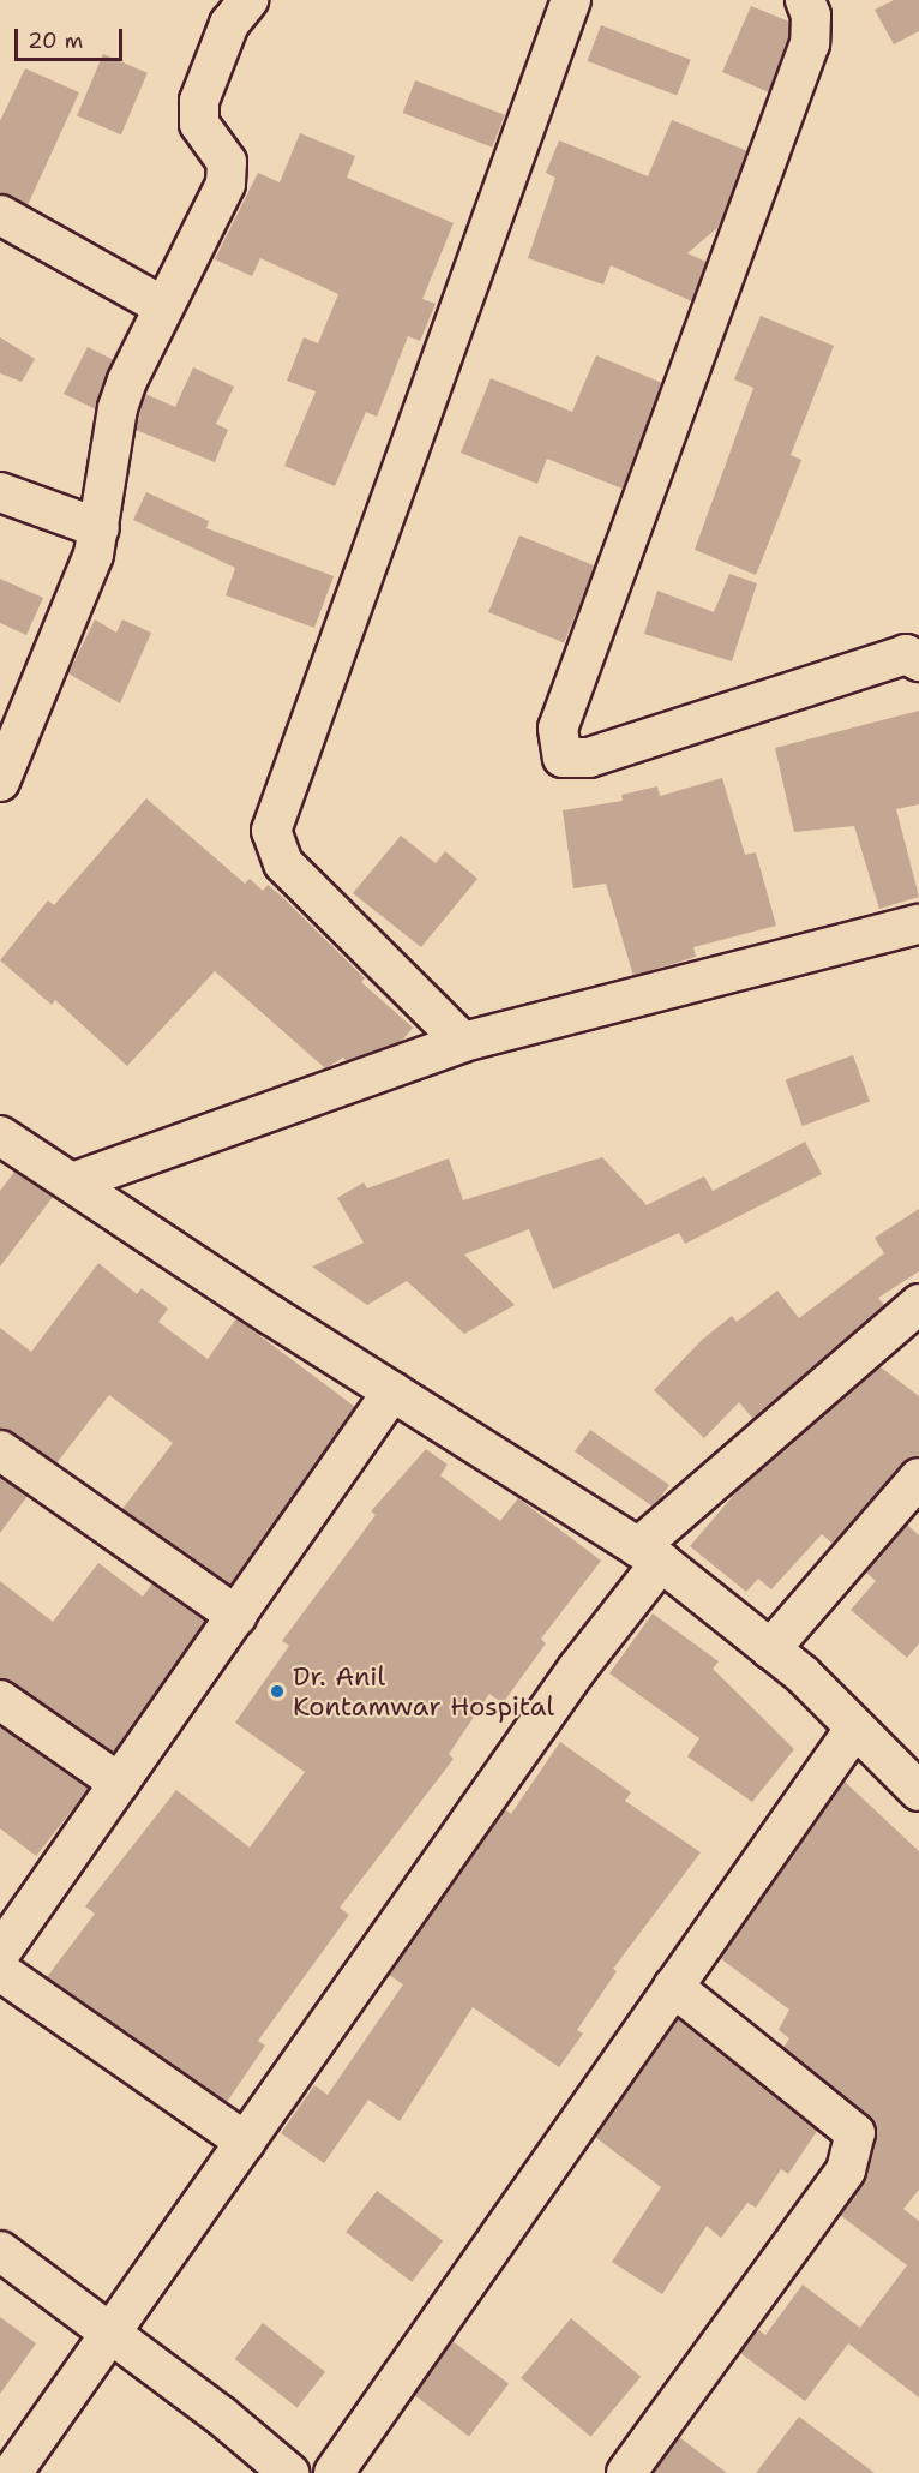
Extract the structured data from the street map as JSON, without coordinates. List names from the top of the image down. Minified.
{"places":["Dr. Anil Kontamwar Hospital"],"scale_bar":"20 m"}
